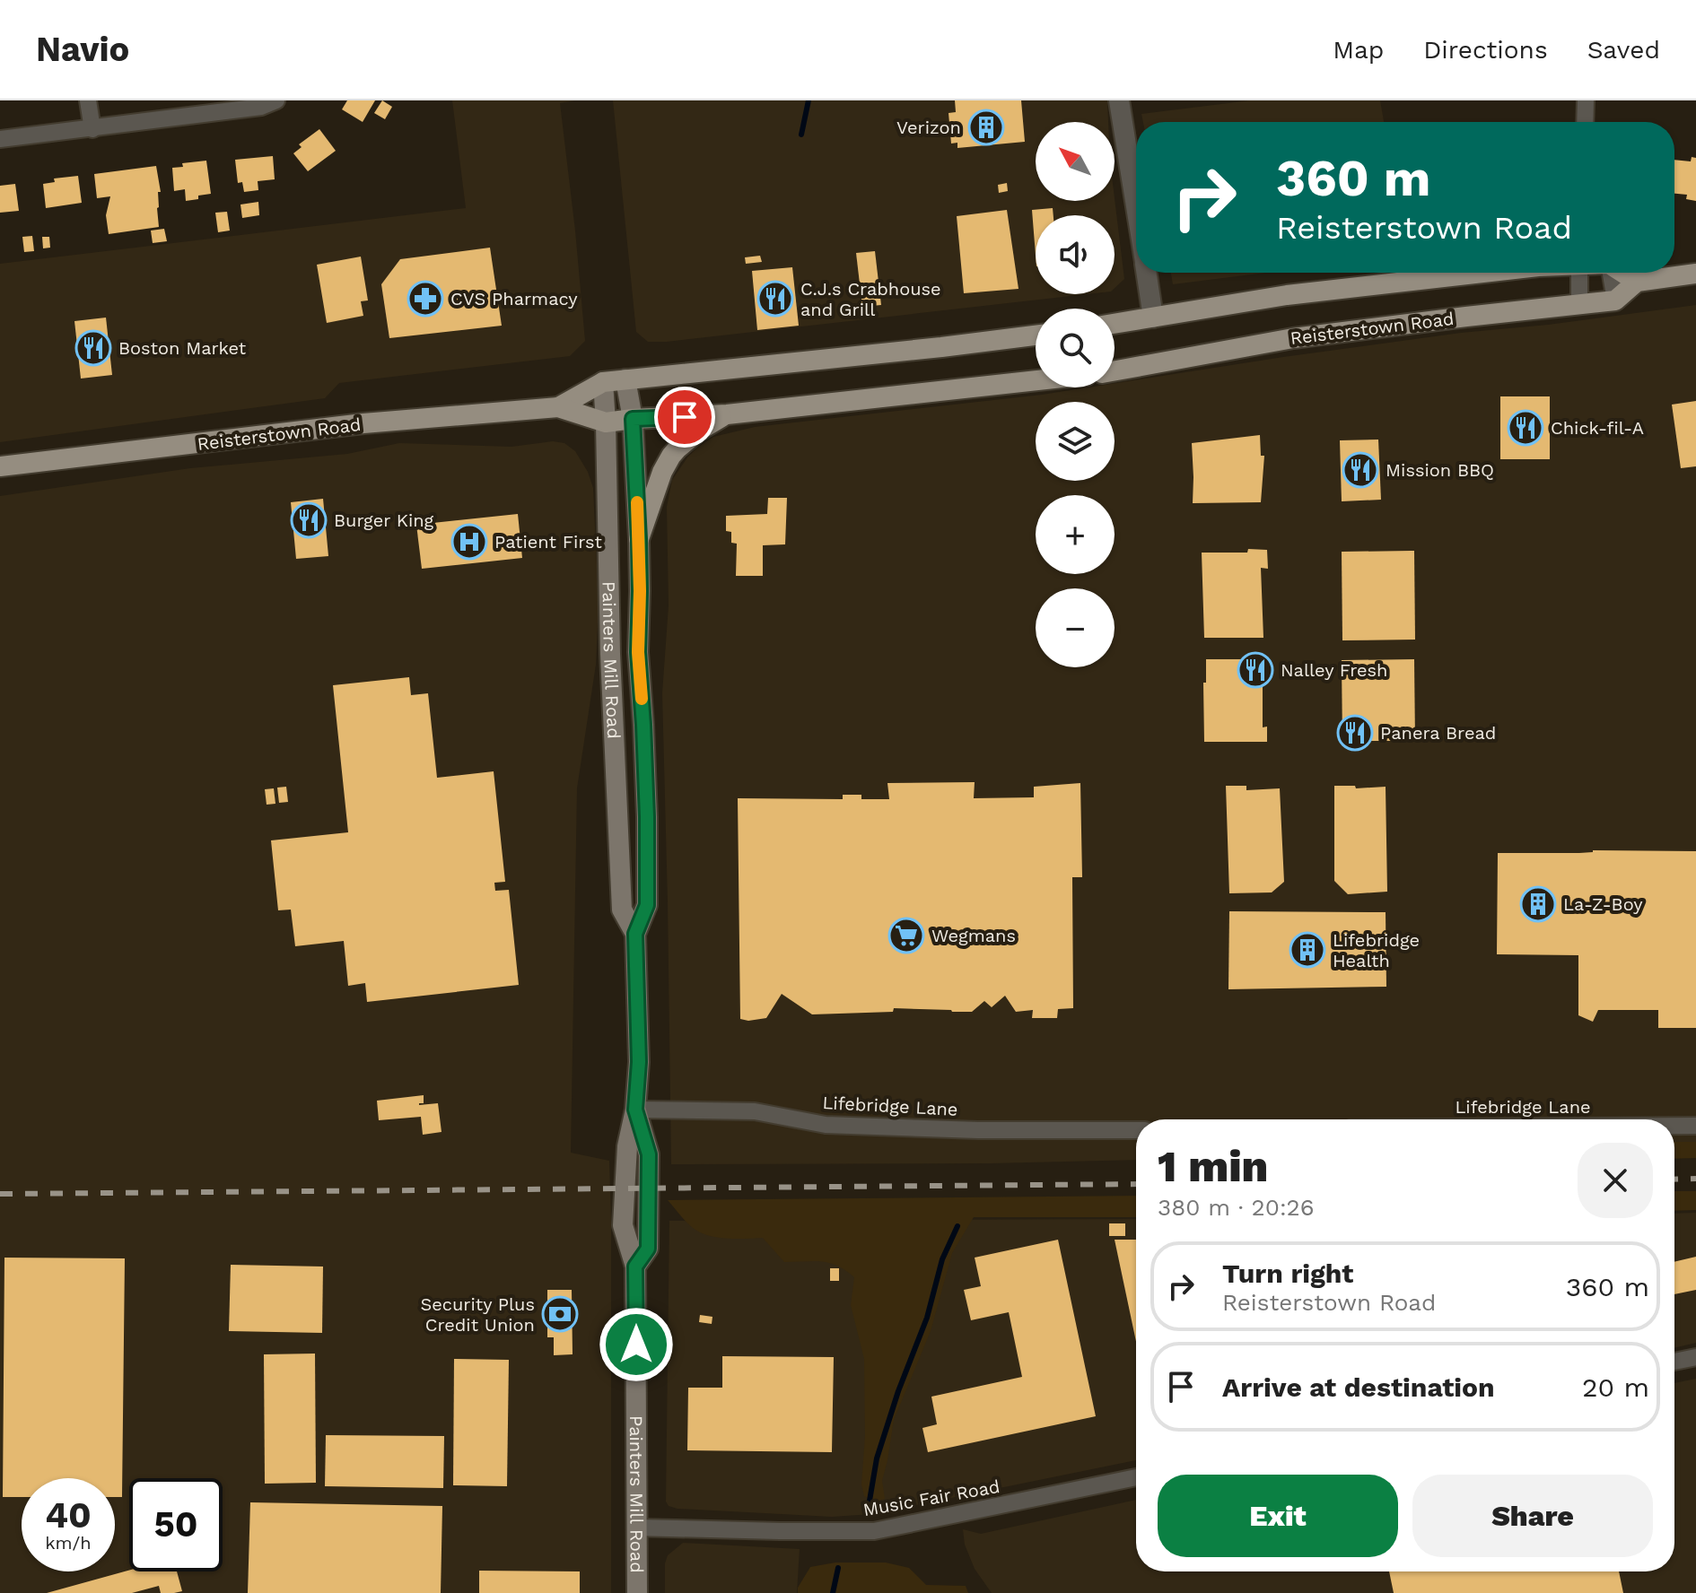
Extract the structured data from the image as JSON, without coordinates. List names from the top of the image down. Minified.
{"streets":{"main road":["Reisterstown Road","Painters Mill Road"],"street":["Lifebridge Lane","Music Fair Road"]},"crossings":[["Reisterstown Road","Painters Mill Road"],["Painters Mill Road","Lifebridge Lane"],["Painters Mill Road","Music Fair Road"]],"places":{"building":["Verizon","La-Z-Boy","Lifebridge Health"],"pharmacy":["CVS Pharmacy"],"restaurant":["C.J.s Crabhouse and Grill","Boston Market","Chick-fil-A","Mission BBQ","Burger King","Nalley Fresh","Panera Bread"],"hospital":["Patient First"],"supermarket":["Wegmans"],"bank":["Security Plus Credit Union"]},"north":"top left","page":{"header":"Navio","nav":["Map","Directions","Saved"],"map_buttons":["+","−"],"turn":["360 m","Reisterstown Road"],"heading":["1 min","380 m · 20:26"],"list":[{"name":"Turn right","note":"Reisterstown Road","value":"360 m"},{"name":"Arrive at destination","value":"20 m"}],"buttons":["Exit","Share"],"speed":"40 km/h","limit":"50"}}
